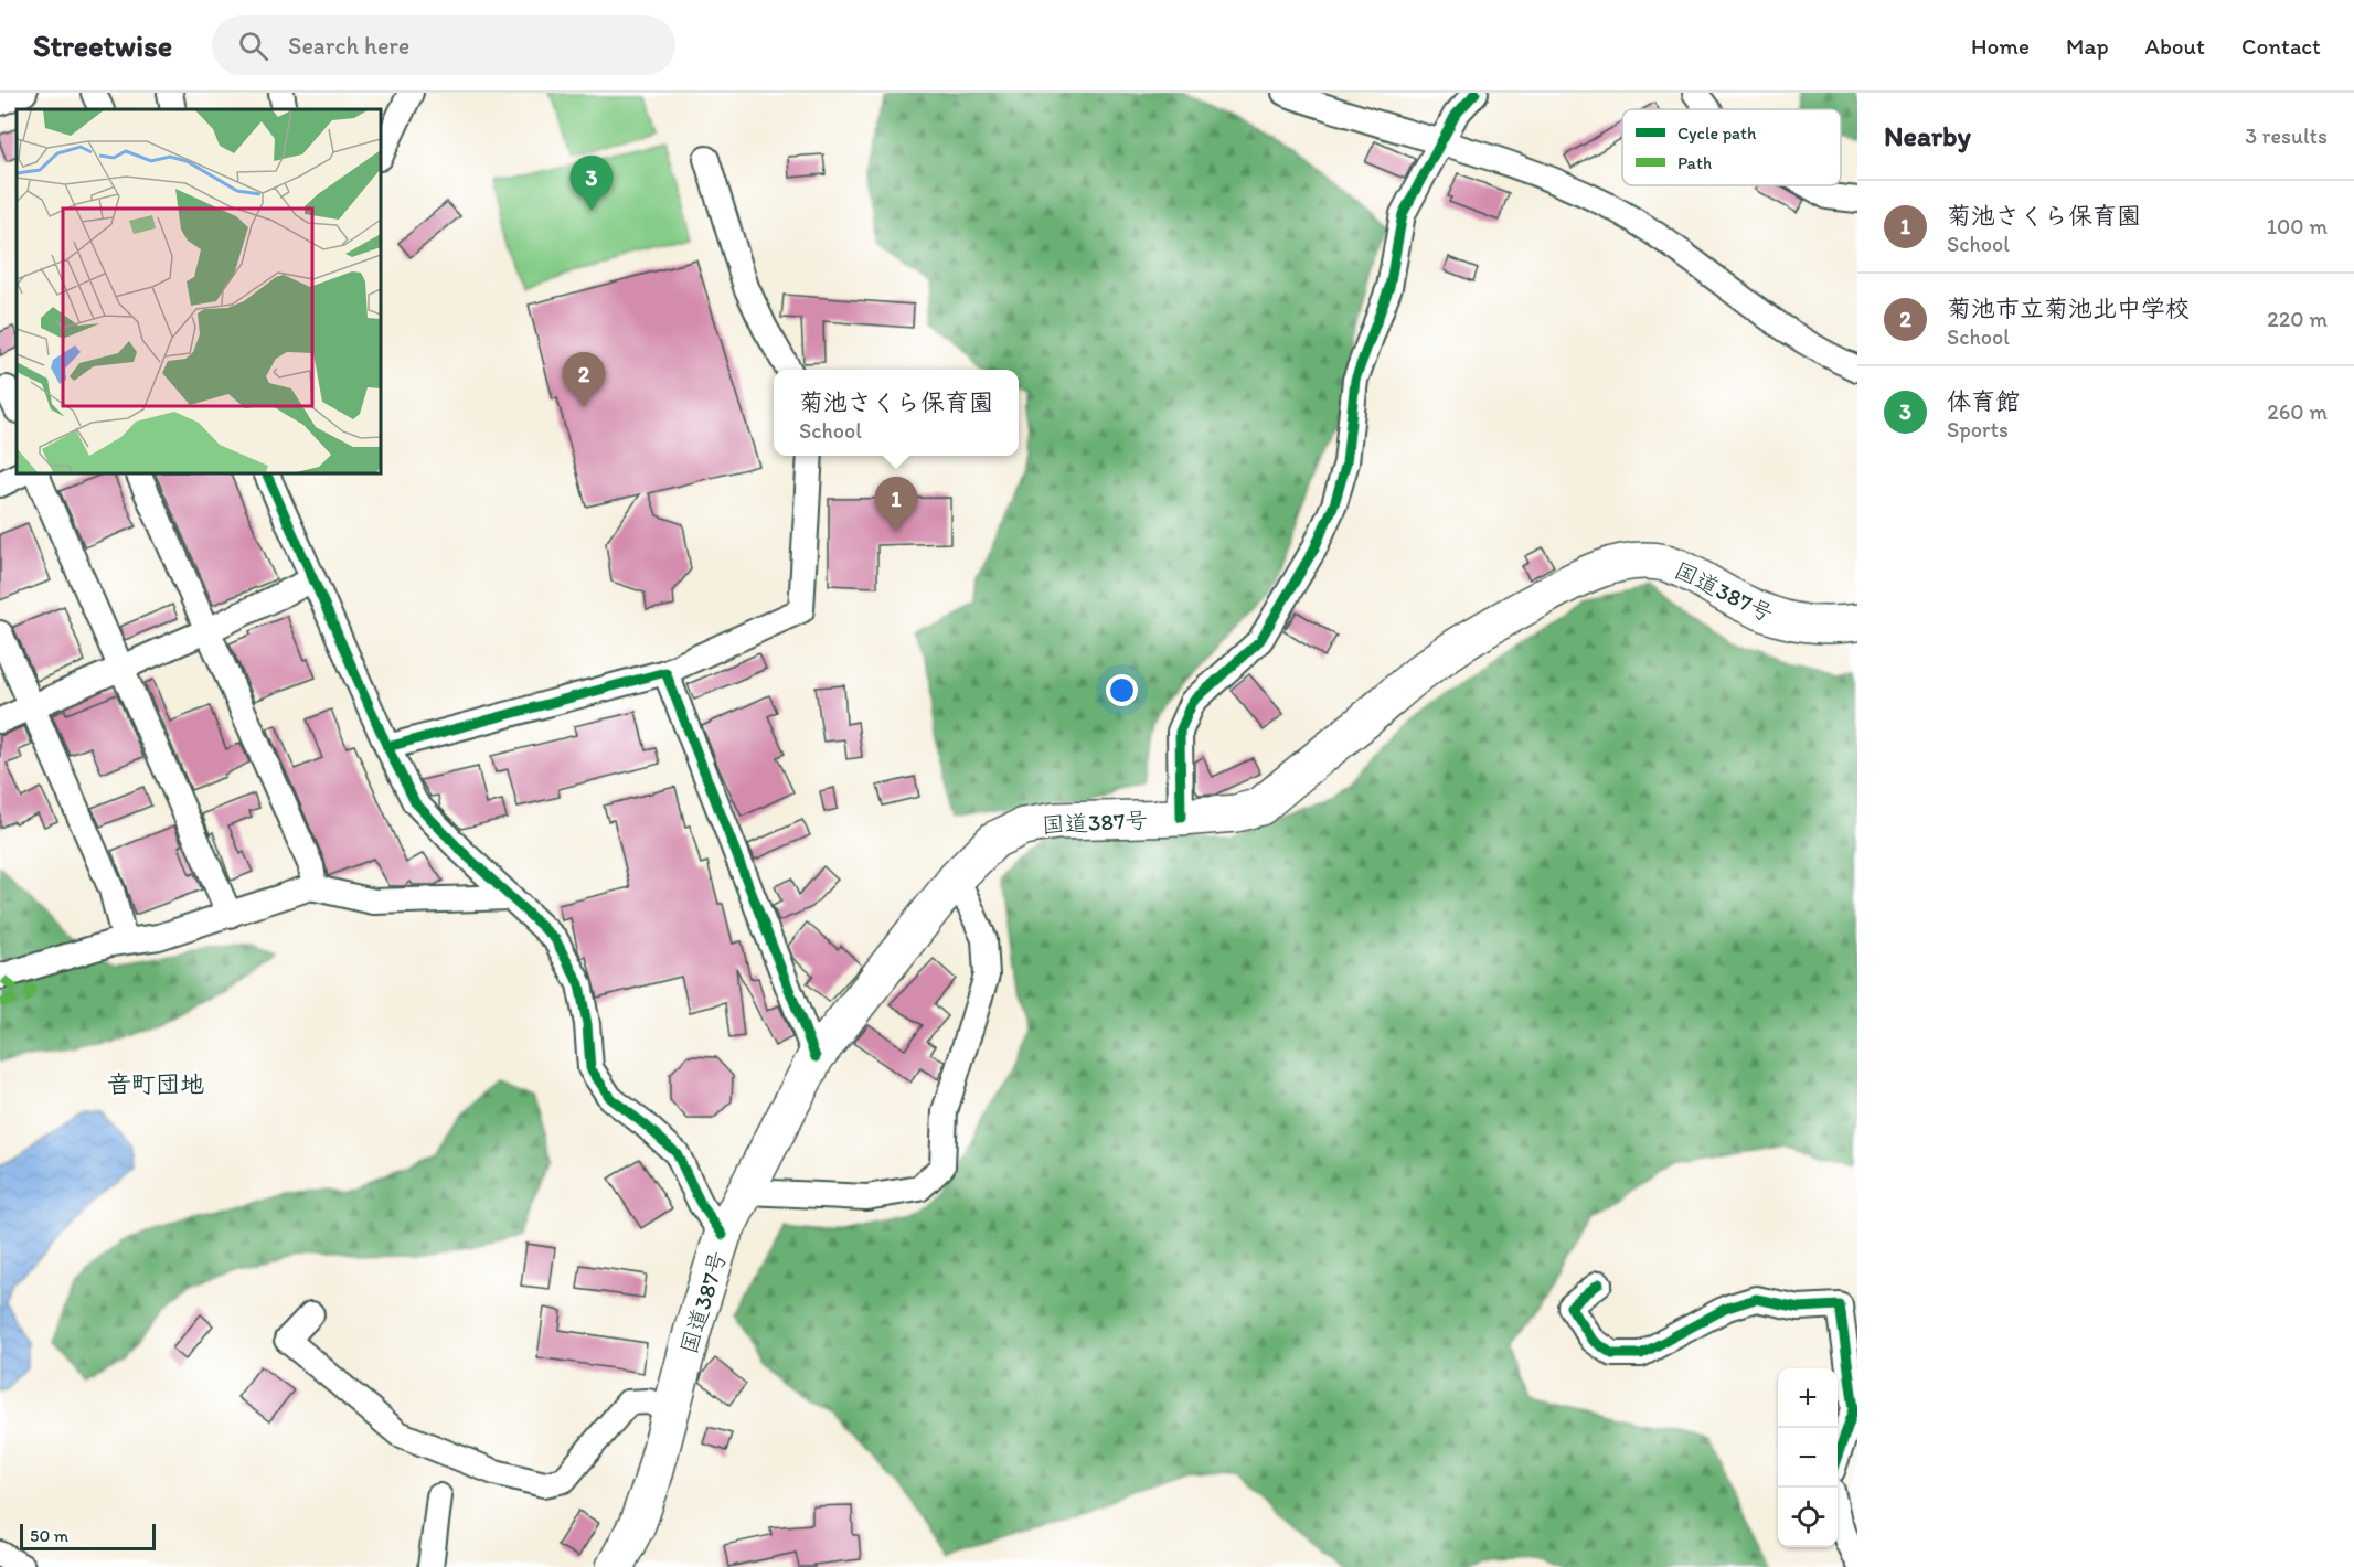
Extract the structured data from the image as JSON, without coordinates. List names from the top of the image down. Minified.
{"streets":{"highway":["国道387号"]},"districts":["音町団地"],"legend":["Cycle path","Path"],"scale_bar":"50 m","page":{"header":"Streetwise","search":"Search here","nav":["Home","Map","About","Contact"],"heading":["Nearby","3 results"],"pins":["3","2","1"],"list":[{"mark":"1","name":"菊池さくら保育園","note":"School","value":"100 m"},{"mark":"2","name":"菊池市立菊池北中学校","note":"School","value":"220 m"},{"mark":"3","name":"体育館","note":"Sports","value":"260 m"}],"popup":["菊池さくら保育園","School"],"map_buttons":["+","−"],"scale":"50 m"}}
